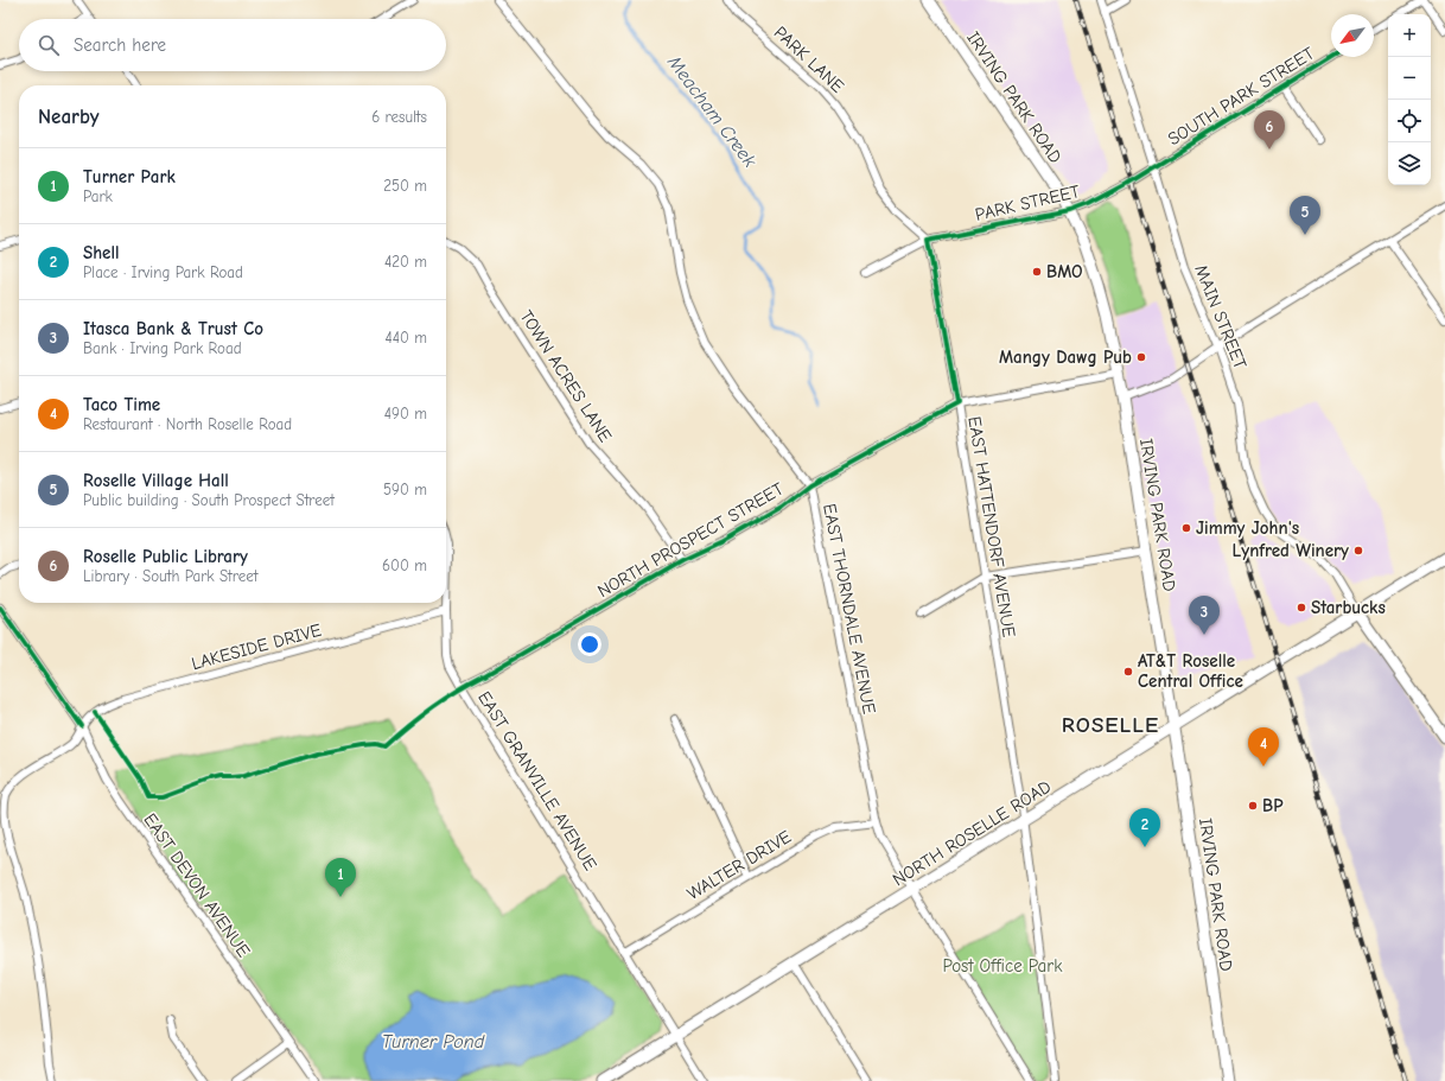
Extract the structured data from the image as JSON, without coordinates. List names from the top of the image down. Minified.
{"streets":{"main road":["IRVING PARK ROAD","NORTH ROSELLE ROAD"],"street":["PARK LANE","SOUTH PARK STREET","PARK STREET","MAIN STREET","TOWN ACRES LANE","EAST HATTENDORF AVENUE","NORTH PROSPECT STREET","EAST THORNDALE AVENUE","LAKESIDE DRIVE","EAST GRANVILLE AVENUE","WALTER DRIVE","EAST DEVON AVENUE"]},"crossings":[["PARK LANE","PARK STREET"],["PARK LANE","EAST HATTENDORF AVENUE"],["SOUTH PARK STREET","PARK STREET"],["SOUTH PARK STREET","MAIN STREET"],["IRVING PARK ROAD","PARK STREET"],["IRVING PARK ROAD","NORTH PROSPECT STREET"],["IRVING PARK ROAD","NORTH ROSELLE ROAD"],["PARK STREET","MAIN STREET"],["PARK STREET","EAST HATTENDORF AVENUE"],["MAIN STREET","NORTH ROSELLE ROAD"],["TOWN ACRES LANE","NORTH PROSPECT STREET"],["EAST HATTENDORF AVENUE","NORTH PROSPECT STREET"],["EAST HATTENDORF AVENUE","NORTH ROSELLE ROAD"],["NORTH PROSPECT STREET","EAST THORNDALE AVENUE"],["NORTH PROSPECT STREET","EAST GRANVILLE AVENUE"],["EAST THORNDALE AVENUE","NORTH ROSELLE ROAD"],["EAST THORNDALE AVENUE","WALTER DRIVE"],["LAKESIDE DRIVE","EAST GRANVILLE AVENUE"],["LAKESIDE DRIVE","EAST DEVON AVENUE"],["EAST GRANVILLE AVENUE","NORTH ROSELLE ROAD"],["EAST GRANVILLE AVENUE","WALTER DRIVE"]],"districts":["ROSELLE"],"water":["Meacham Creek","Turner Pond"],"parks":["Post Office Park"],"places":["BMO","Mangy Dawg Pub","Jimmy John's","Lynfred Winery","Starbucks","AT&T Roselle Central Office","BP"],"north":"bottom left","page":{"map_buttons":["+","−"],"search":"Search here","heading":["Nearby","6 results"],"pins":["6","5","3","4","2","1"],"list":[{"mark":"1","name":"Turner Park","note":"Park","value":"250 m"},{"mark":"2","name":"Shell","note":"Place · Irving Park Road","value":"420 m"},{"mark":"3","name":"Itasca Bank & Trust Co","note":"Bank · Irving Park Road","value":"440 m"},{"mark":"4","name":"Taco Time","note":"Restaurant · North Roselle Road","value":"490 m"},{"mark":"5","name":"Roselle Village Hall","note":"Public building · South Prospect Street","value":"590 m"},{"mark":"6","name":"Roselle Public Library","note":"Library · South Park Street","value":"600 m"}]}}
